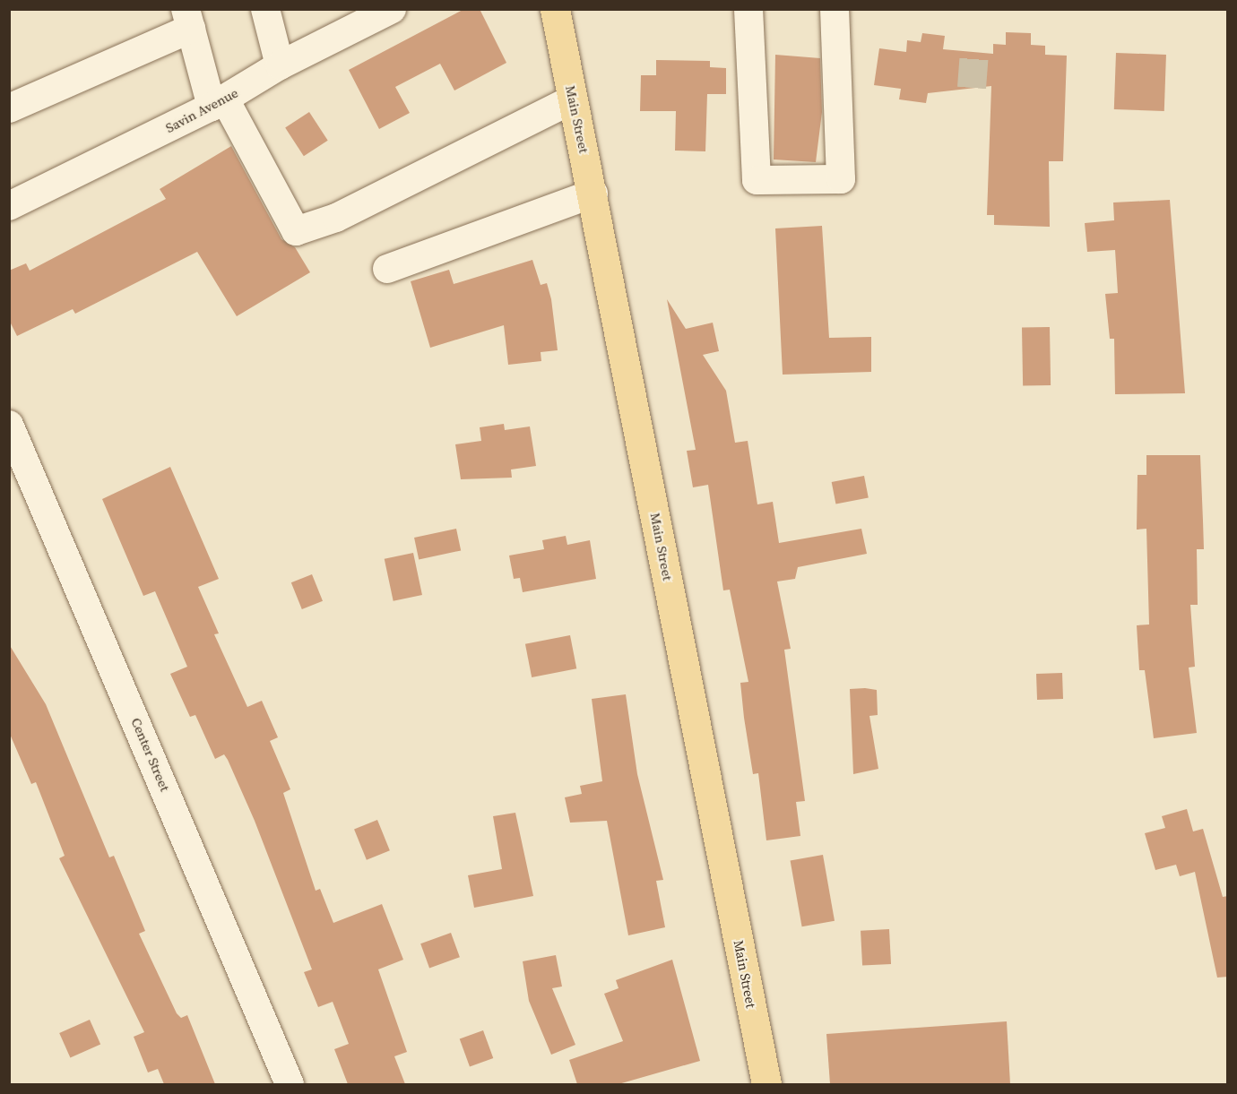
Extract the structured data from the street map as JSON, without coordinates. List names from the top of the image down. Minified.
{"streets":{"main road":["Main Street"],"street":["Savin Avenue","Center Street"]}}
